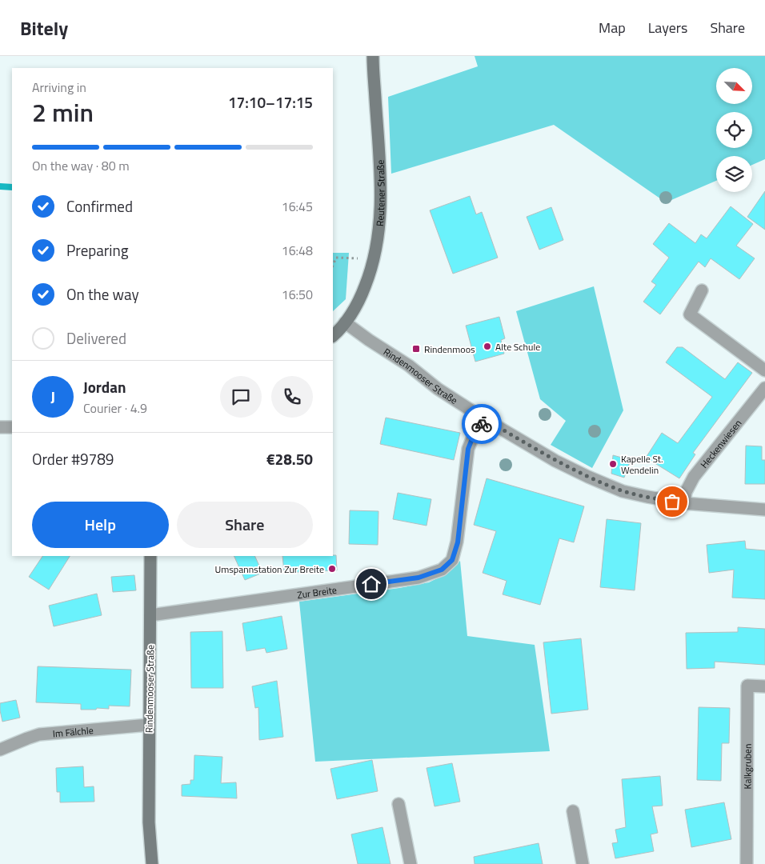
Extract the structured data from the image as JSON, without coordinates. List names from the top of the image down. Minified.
{"streets":{"street":["Reutener Straße","Rindenmooser Straße","Heckenwiesen","Zur Breite","Im Fälchle","Kalkgruben"]},"crossings":[["Reutener Straße","Rindenmooser Straße"],["Rindenmooser Straße","Heckenwiesen"],["Rindenmooser Straße","Zur Breite"],["Rindenmooser Straße","Im Fälchle"]],"places":{"other":["Alte Schule","Kapelle St. Wendelin","Umspannstation Zur Breite"],"transit":["Rindenmoos"]},"north":"bottom right","page":{"header":"Bitely","nav":["Map","Layers","Share"],"heading":["2 min","Arriving in","17:10–17:15"],"panel":["Jordan","Courier · 4.9","Order #9789","€28.50"],"bar":"On the way · 80 m","list":[["Confirmed","16:45"],["Preparing","16:48"],["On the way","16:50"],"Delivered"],"round":"J","buttons":["Help","Share"]}}
